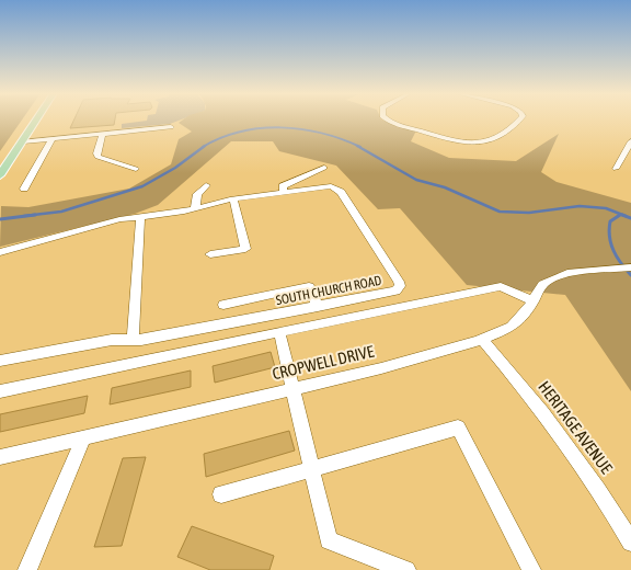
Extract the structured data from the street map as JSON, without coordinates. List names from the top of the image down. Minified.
{"streets":{"street":["SOUTH CHURCH ROAD","CROPWELL DRIVE","HERITAGE AVENUE"]},"crossings":[["CROPWELL DRIVE","HERITAGE AVENUE"]]}
